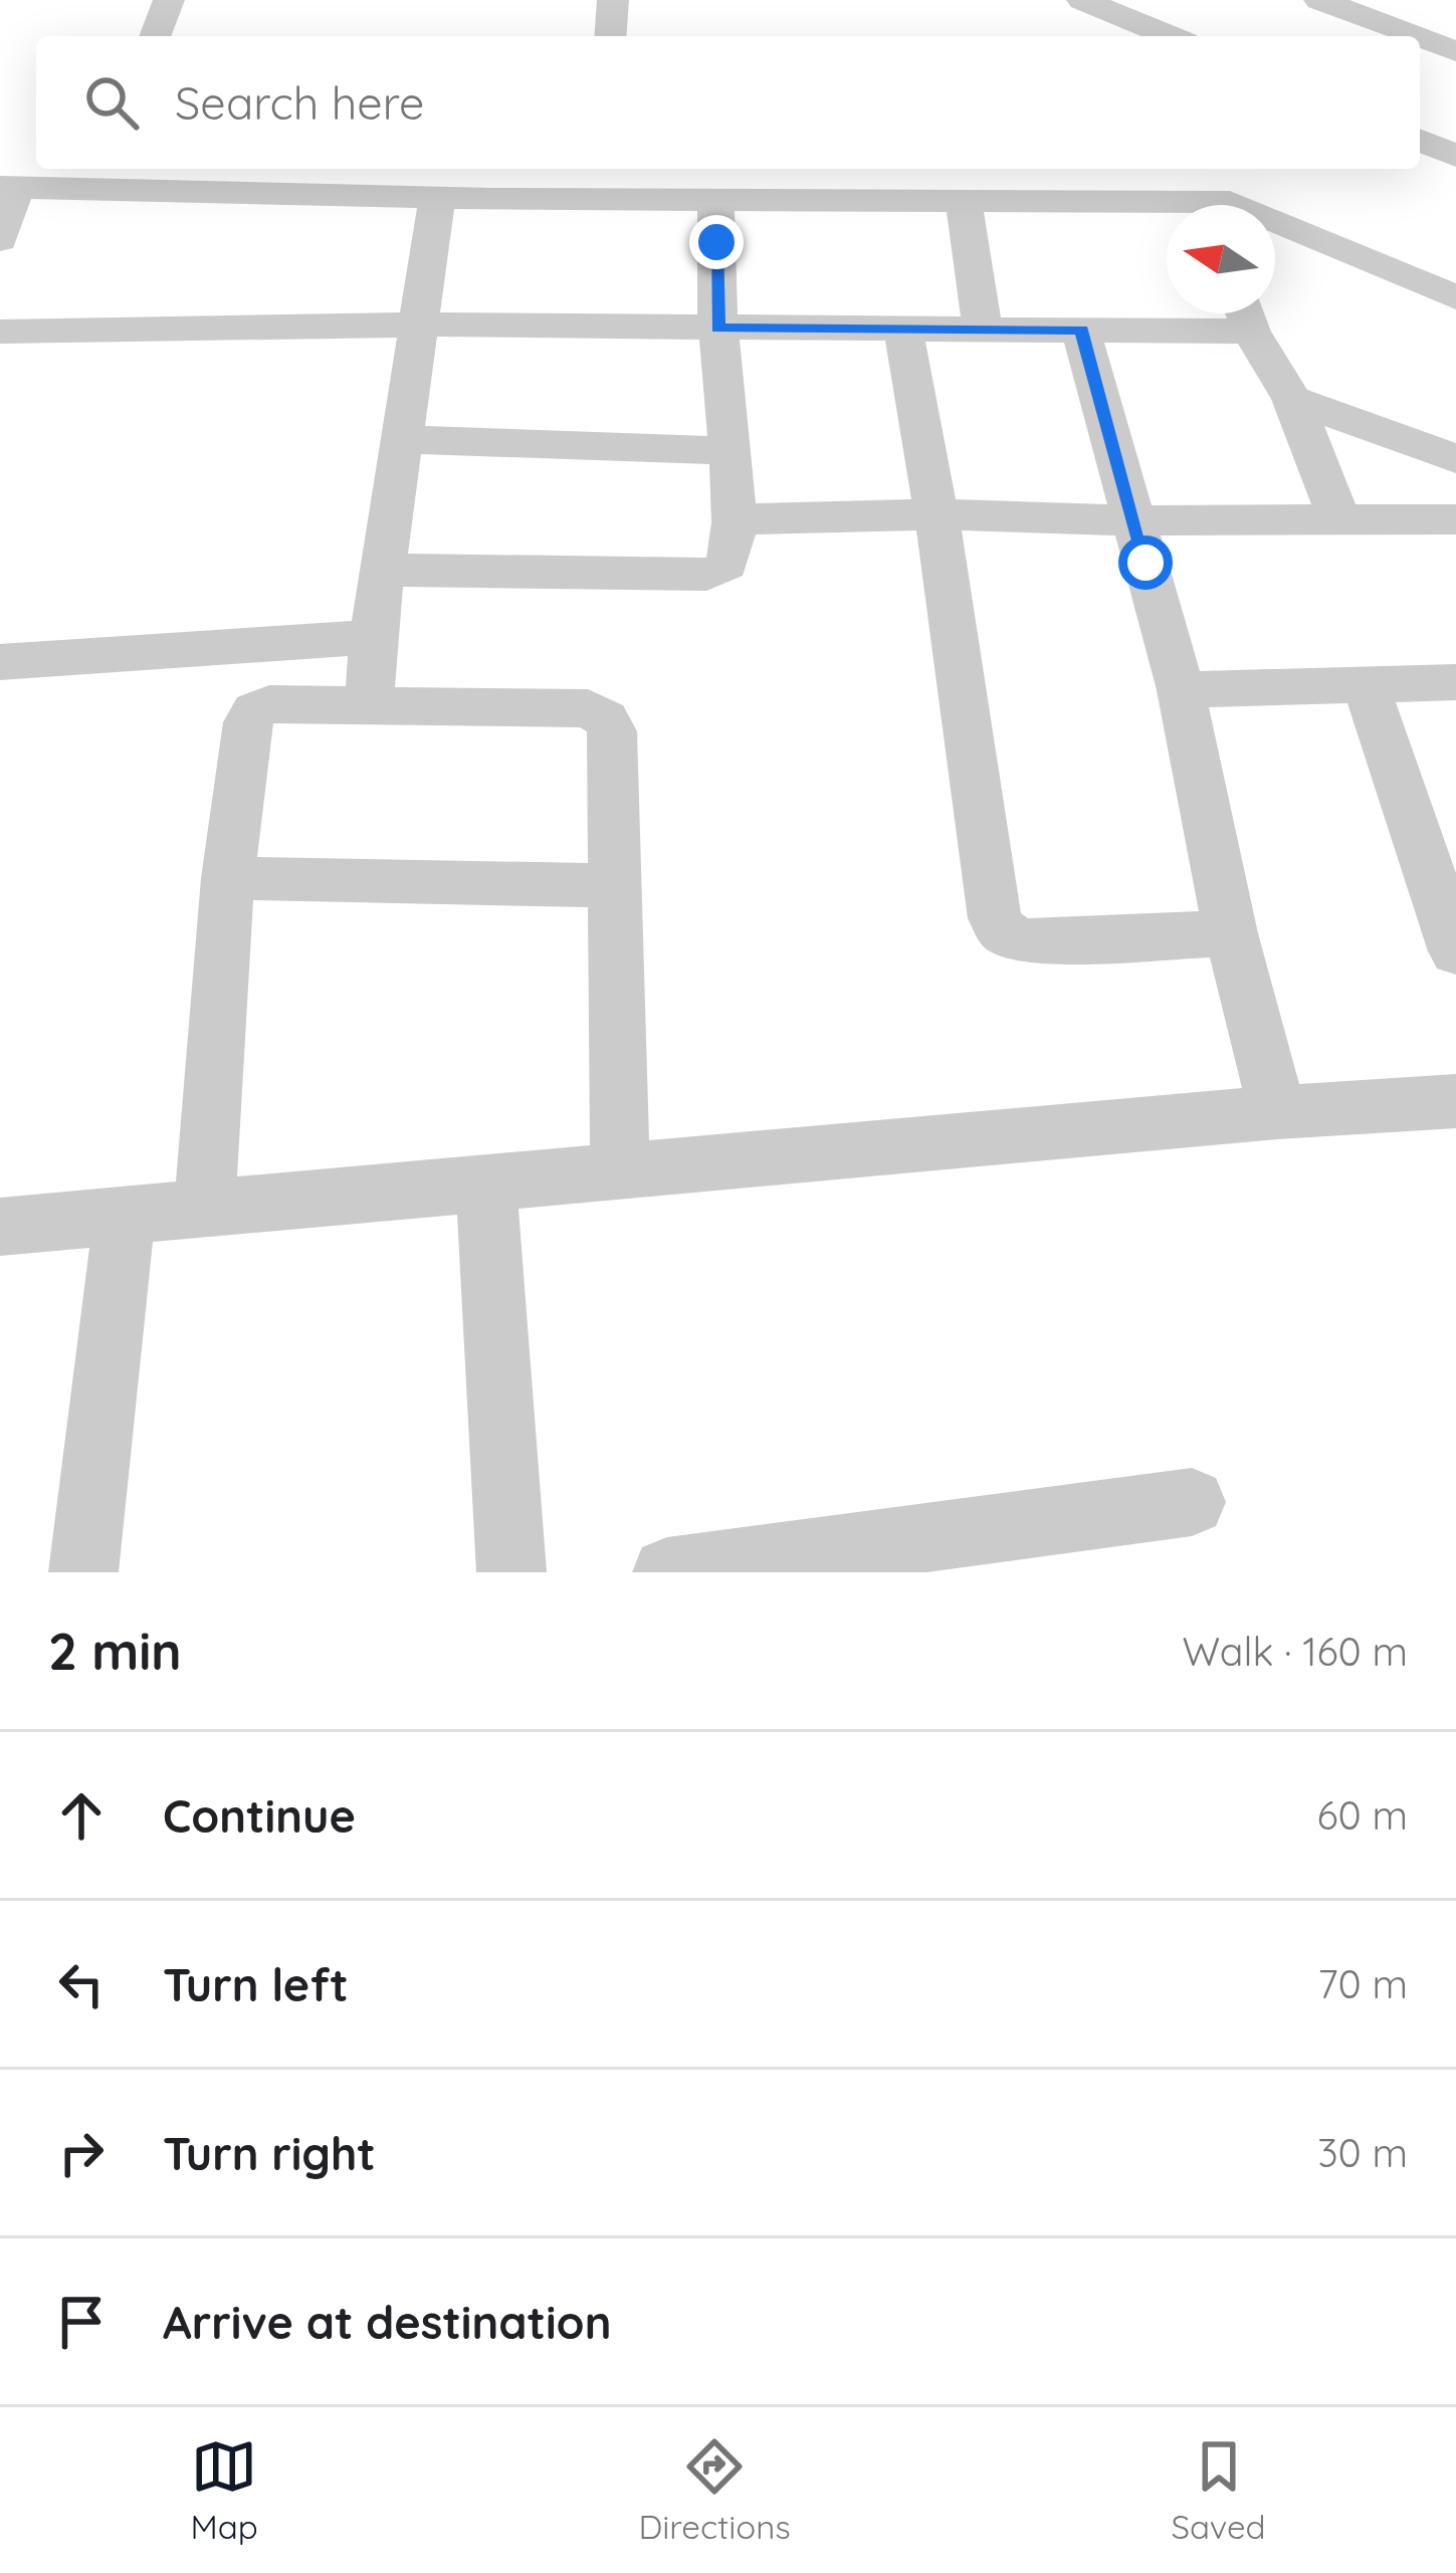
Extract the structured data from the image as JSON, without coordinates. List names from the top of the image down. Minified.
{"north":"left","page":{"search":"Search here","heading":["2 min","Walk · 160 m"],"list":[["Continue","60 m"],["Turn left","70 m"],["Turn right","30 m"],"Arrive at destination"],"nav":["Map","Directions","Saved"]}}
